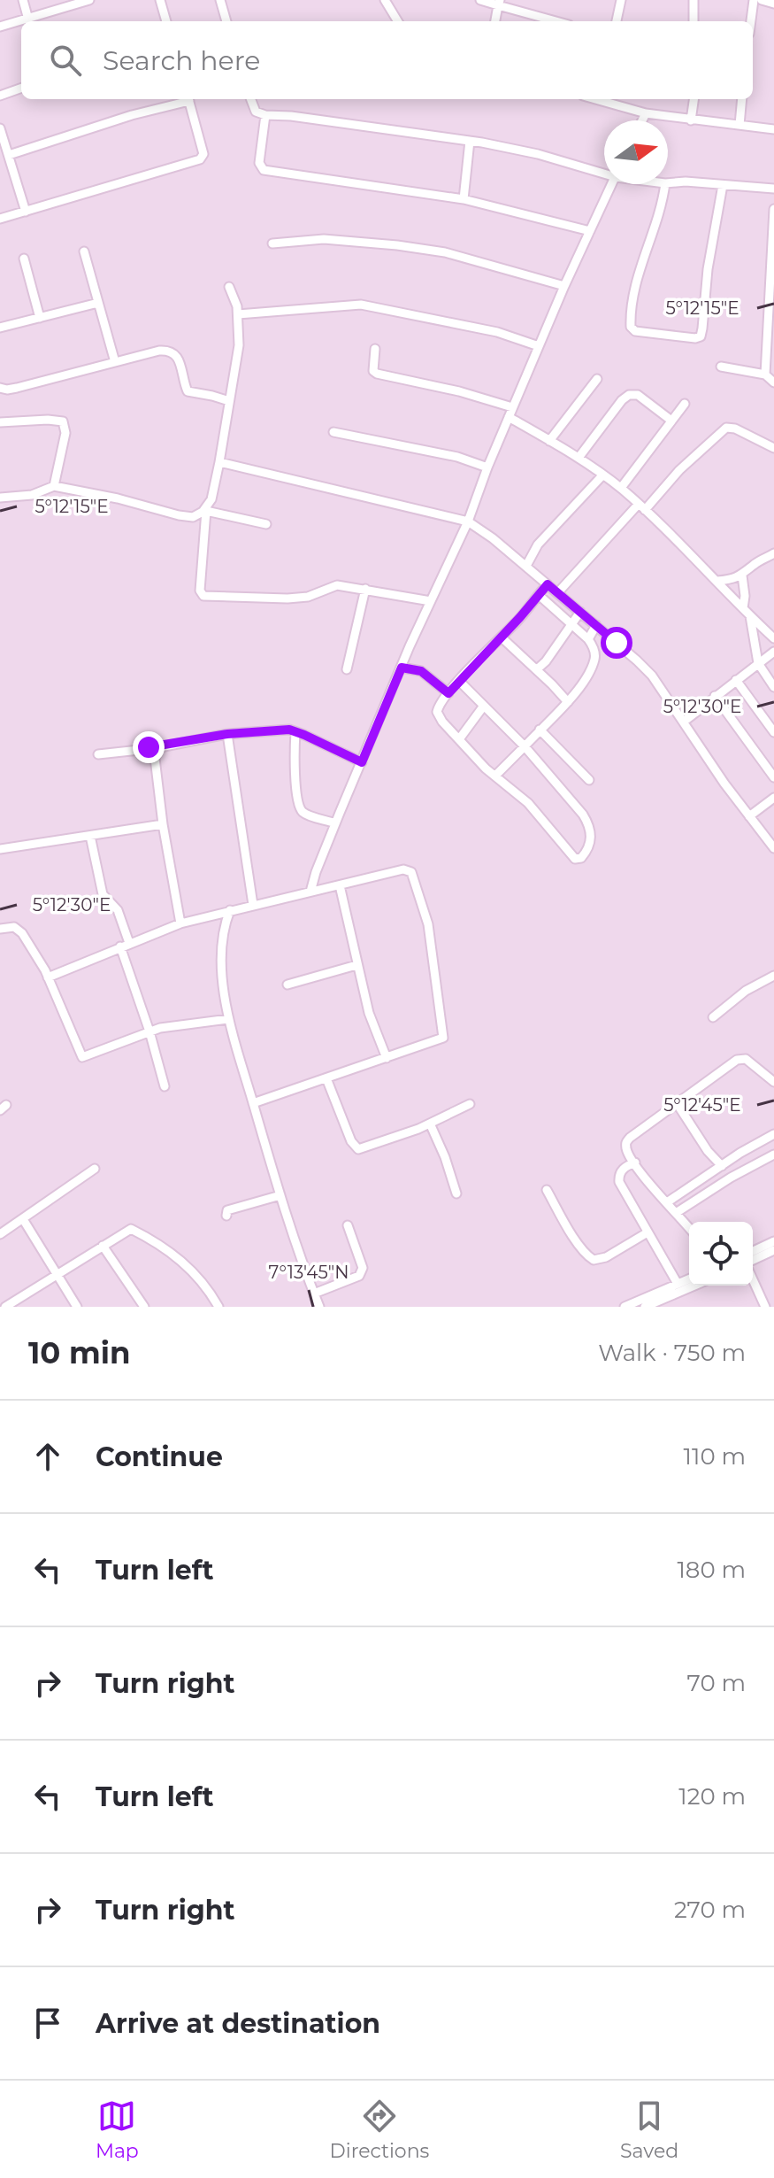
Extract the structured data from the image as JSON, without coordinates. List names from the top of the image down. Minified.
{"north":"right","page":{"search":"Search here","heading":["10 min","Walk · 750 m"],"list":[["Continue","110 m"],["Turn left","180 m"],["Turn right","70 m"],["Turn left","120 m"],["Turn right","270 m"],"Arrive at destination"],"nav":["Map","Directions","Saved"]},"coordinates":["5°12'15\"E","5°12'30\"E","5°12'45\"E","7°13'45\"N"]}
